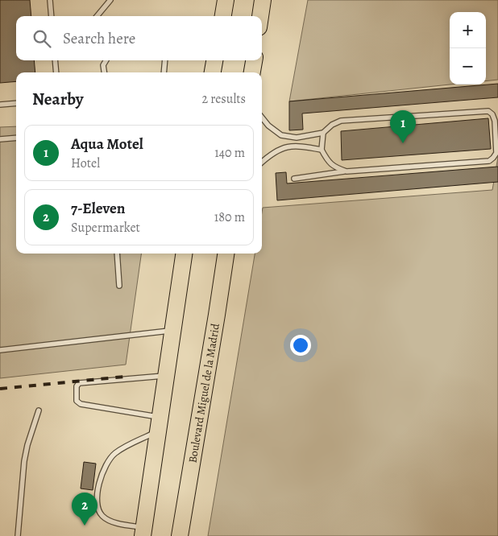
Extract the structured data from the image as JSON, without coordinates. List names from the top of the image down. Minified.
{"streets":{"highway":["Boulevard Miguel de la Madrid"]},"page":{"map_buttons":["+","−"],"search":"Search here","heading":["Nearby","2 results"],"pins":["1","2"],"list":[{"mark":"1","name":"Aqua Motel","note":"Hotel","value":"140 m"},{"mark":"2","name":"7-Eleven","note":"Supermarket","value":"180 m"}]}}
